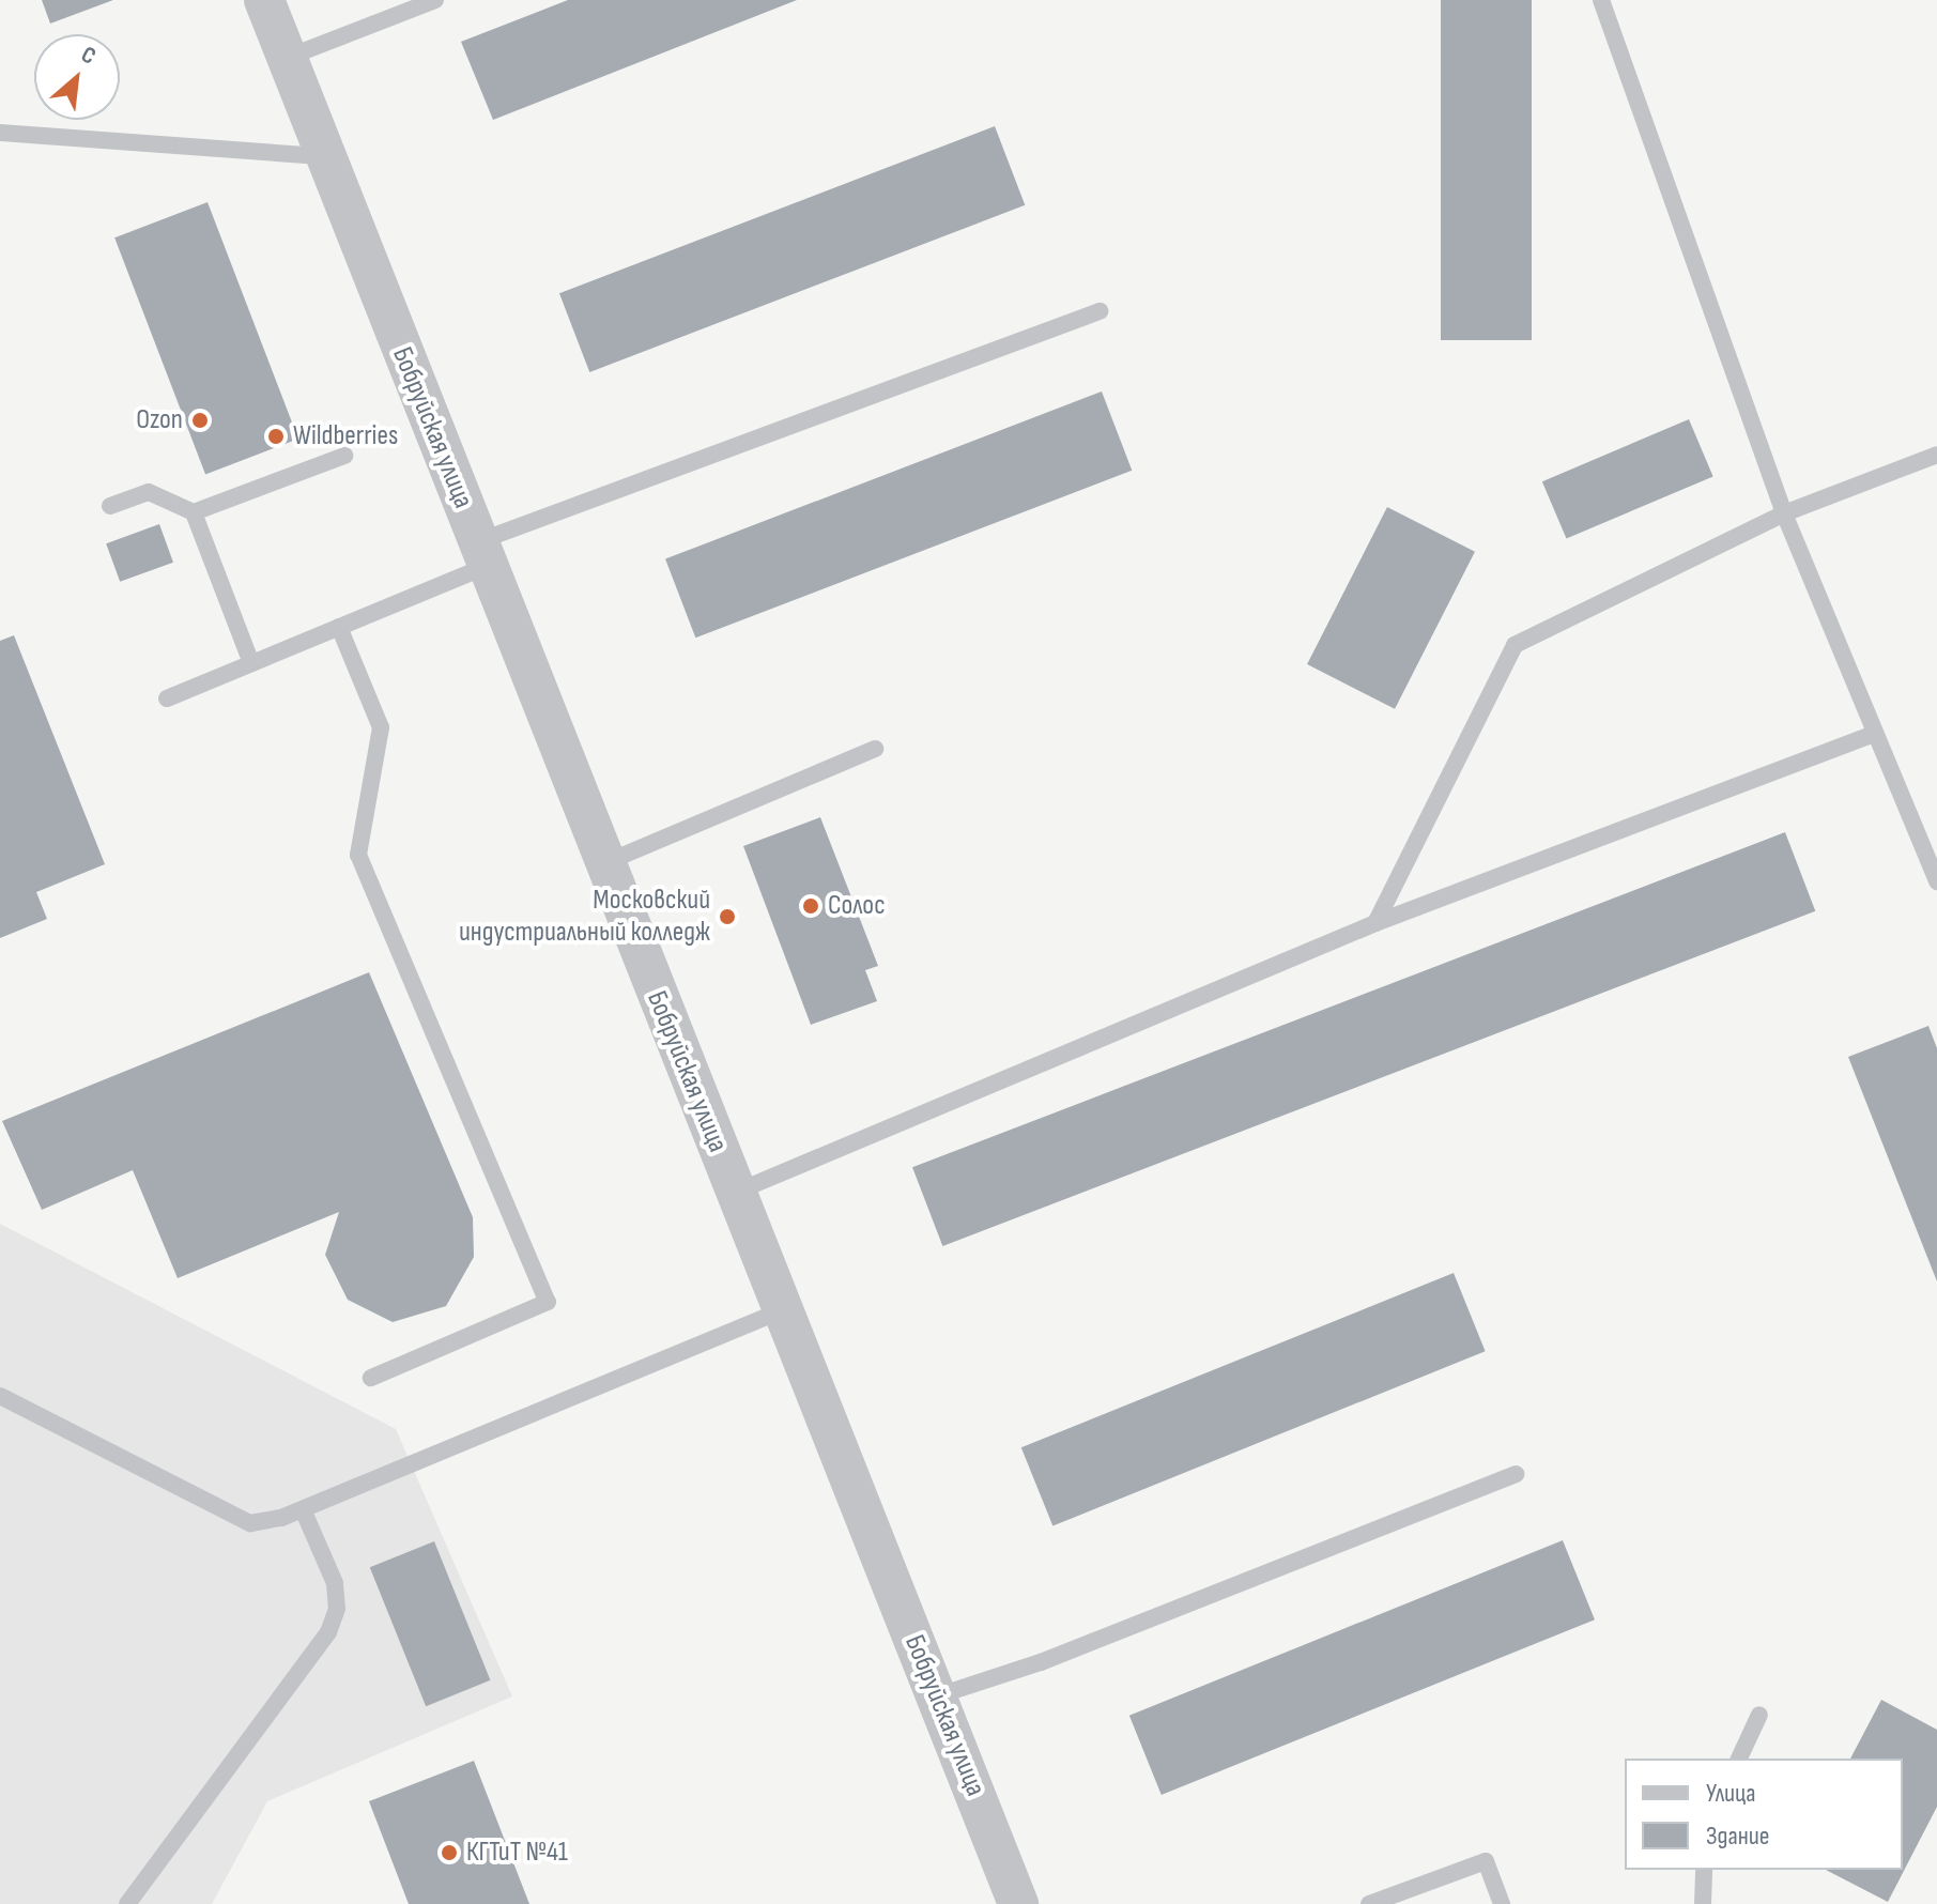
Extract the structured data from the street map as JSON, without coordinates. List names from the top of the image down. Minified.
{"streets":{"street":["Бобруйская улица"]},"places":["Ozon","Wildberries","Солос","Московский индустриальный колледж","КГТиТ №41"],"legend":["Улица","Здание"],"north":"top right"}
